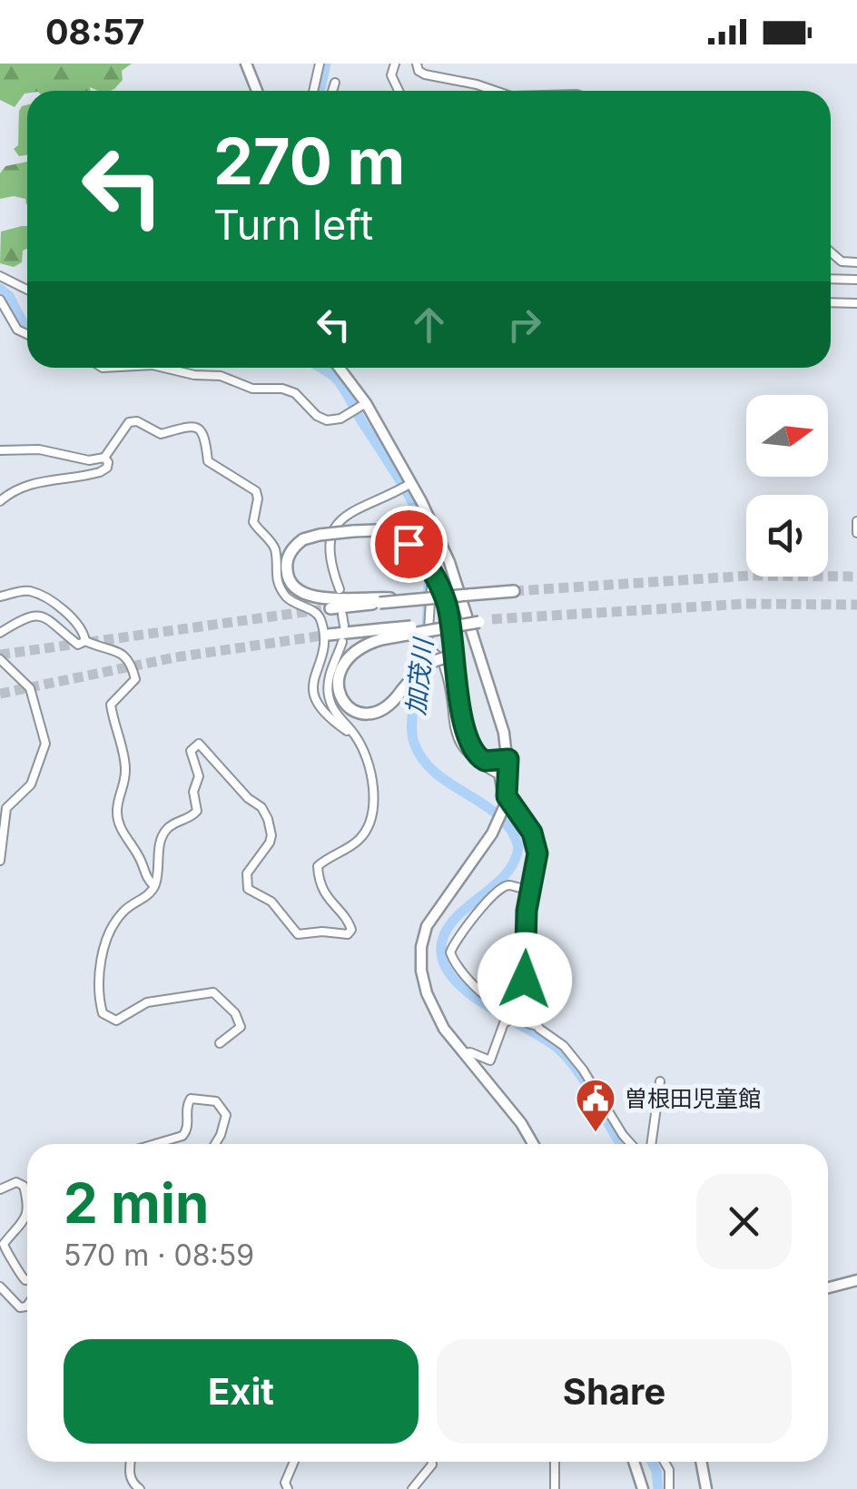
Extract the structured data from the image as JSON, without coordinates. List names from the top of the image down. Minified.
{"water":["加茂川"],"places":{"public building":["曽根田児童館"]},"north":"right","page":{"status":"08:57","turn":["270 m","Turn left"],"heading":["2 min","570 m · 08:59"],"buttons":["Exit","Share"]}}
